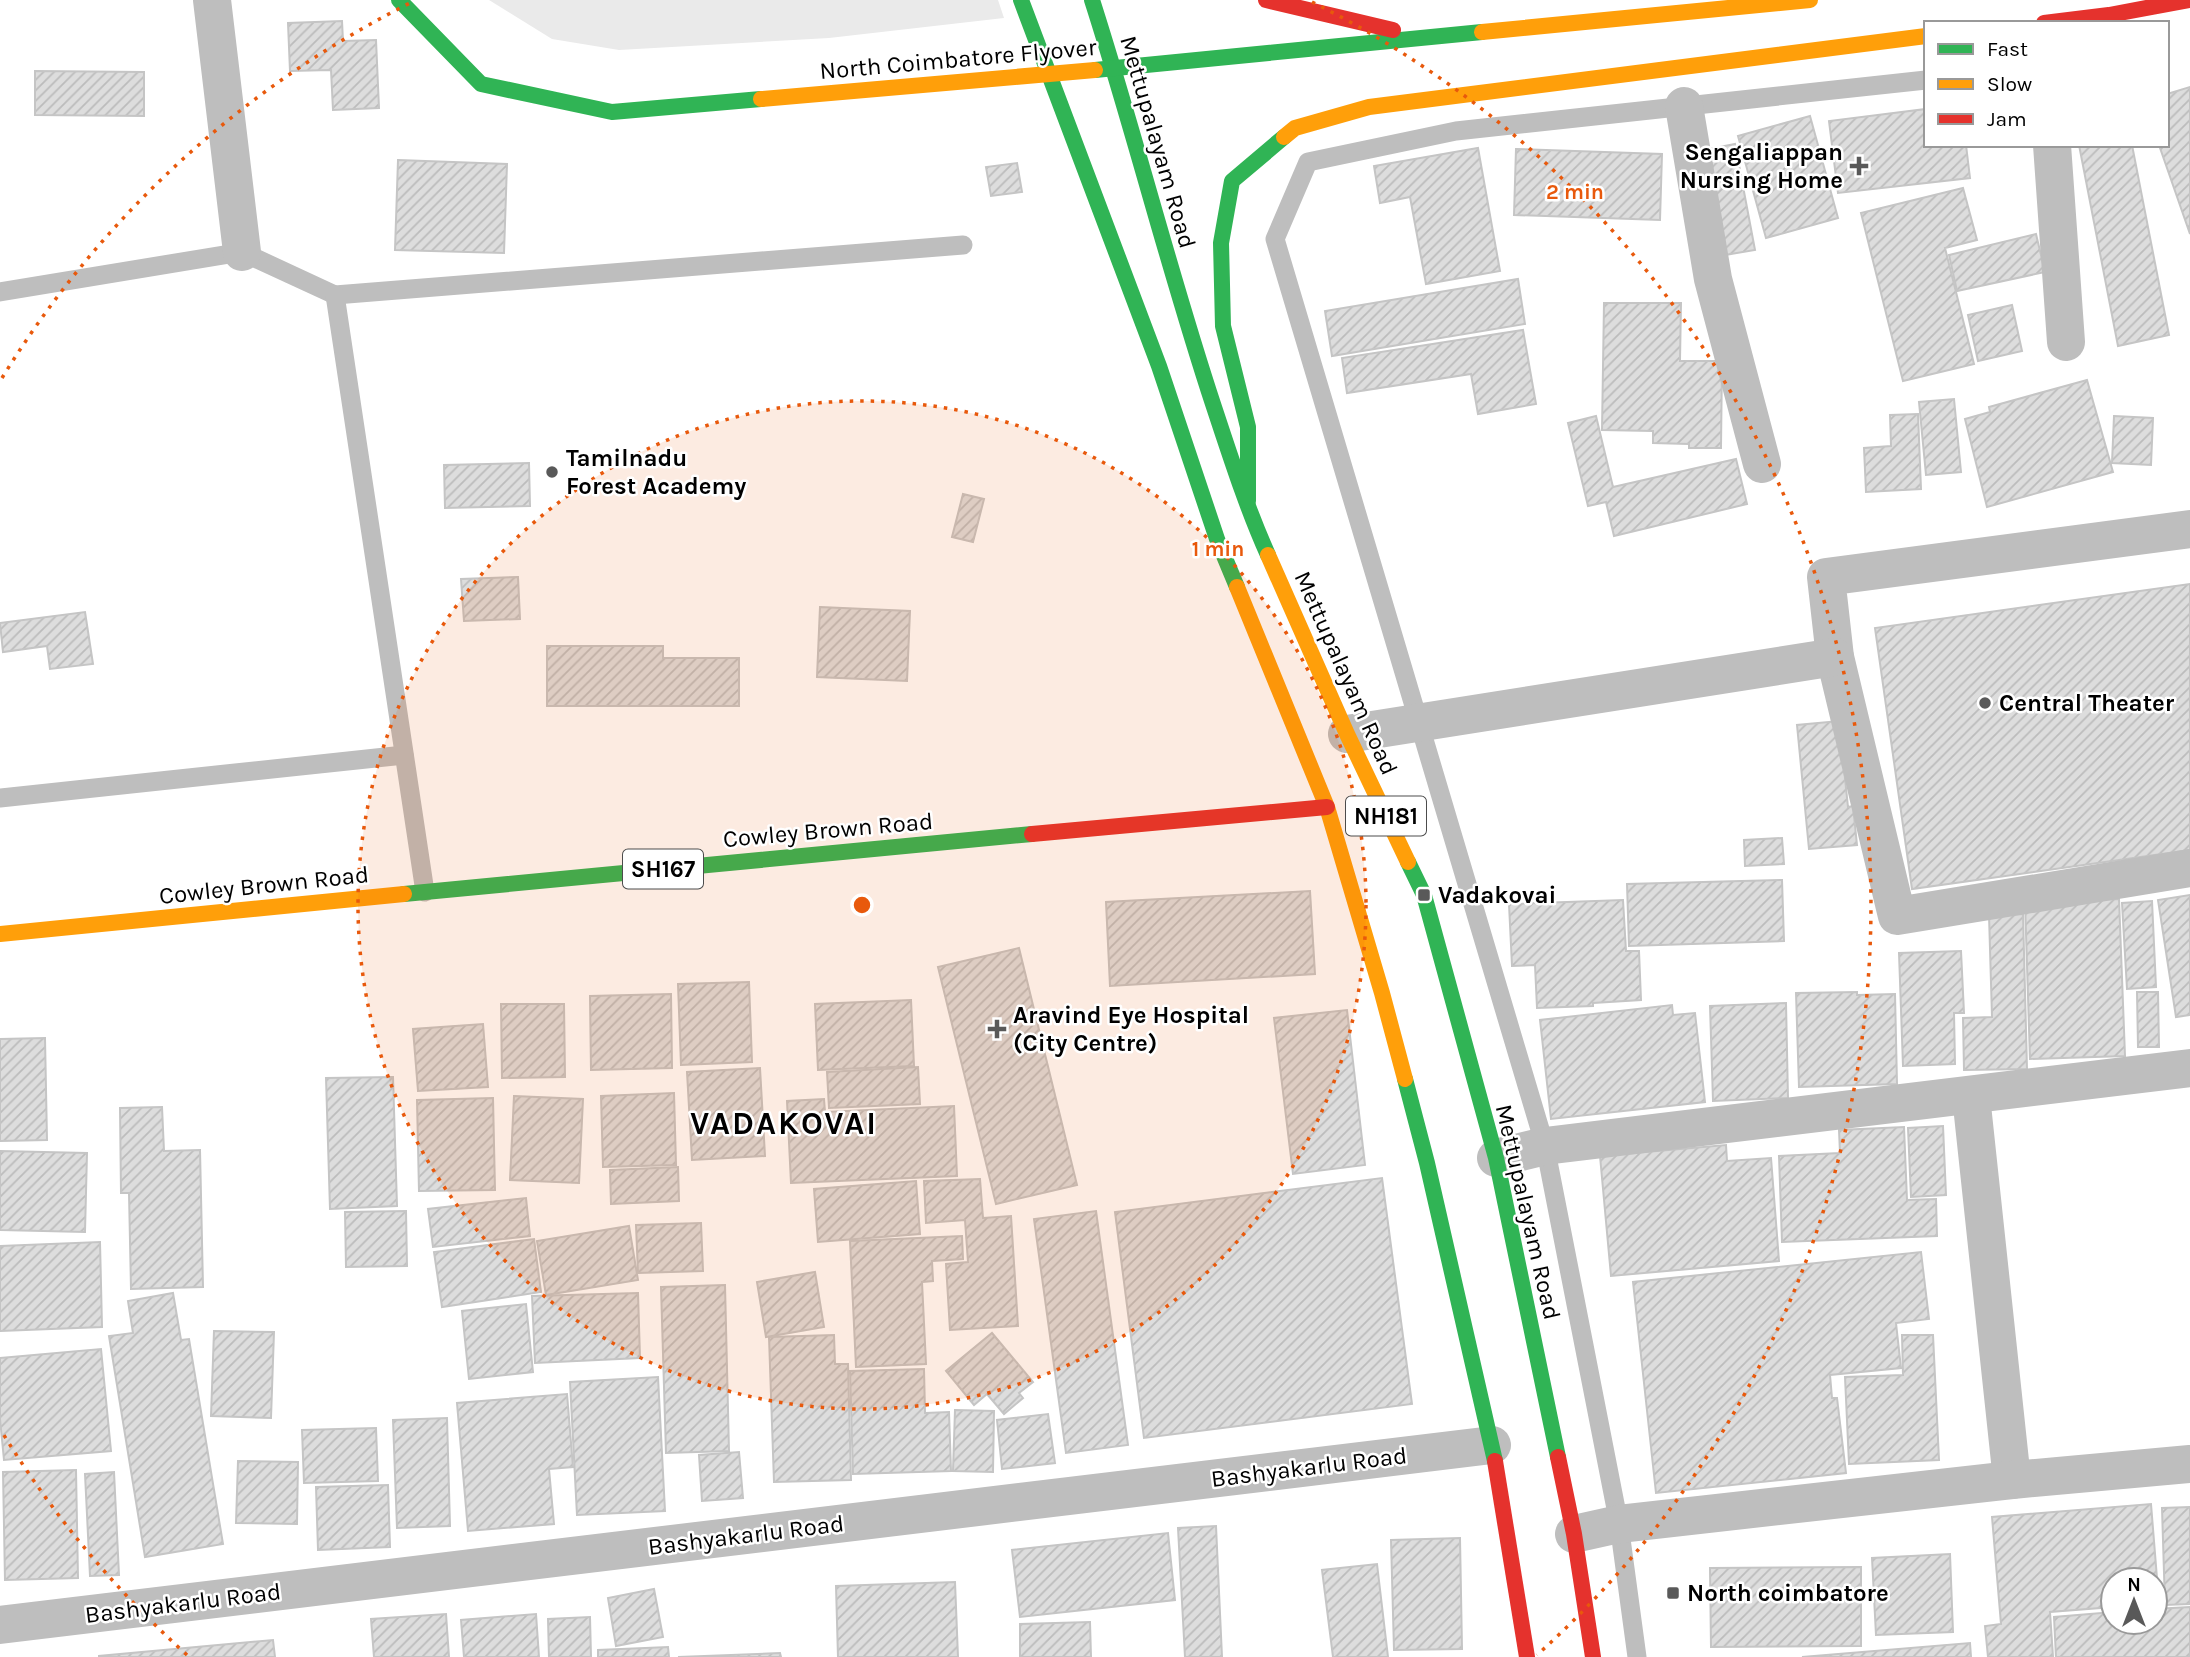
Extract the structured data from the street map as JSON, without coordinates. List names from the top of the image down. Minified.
{"streets":{"main road":["North Coimbatore Flyover","Mettupalayam Road","NH181","Cowley Brown Road","SH167"],"street":["Bashyakarlu Road"]},"crossings":[["NH181","Cowley Brown Road"],["NH181","Bashyakarlu Road"]],"districts":["VADAKOVAI"],"places":{"health":["Sengaliappan Nursing Home","Aravind Eye Hospital (City Centre)"],"other":["Tamilnadu Forest Academy","Central Theater"],"transit":["Vadakovai","North coimbatore"]},"legend":["Fast","Slow","Jam"],"north":"top","rings":["2 min","1 min"]}
